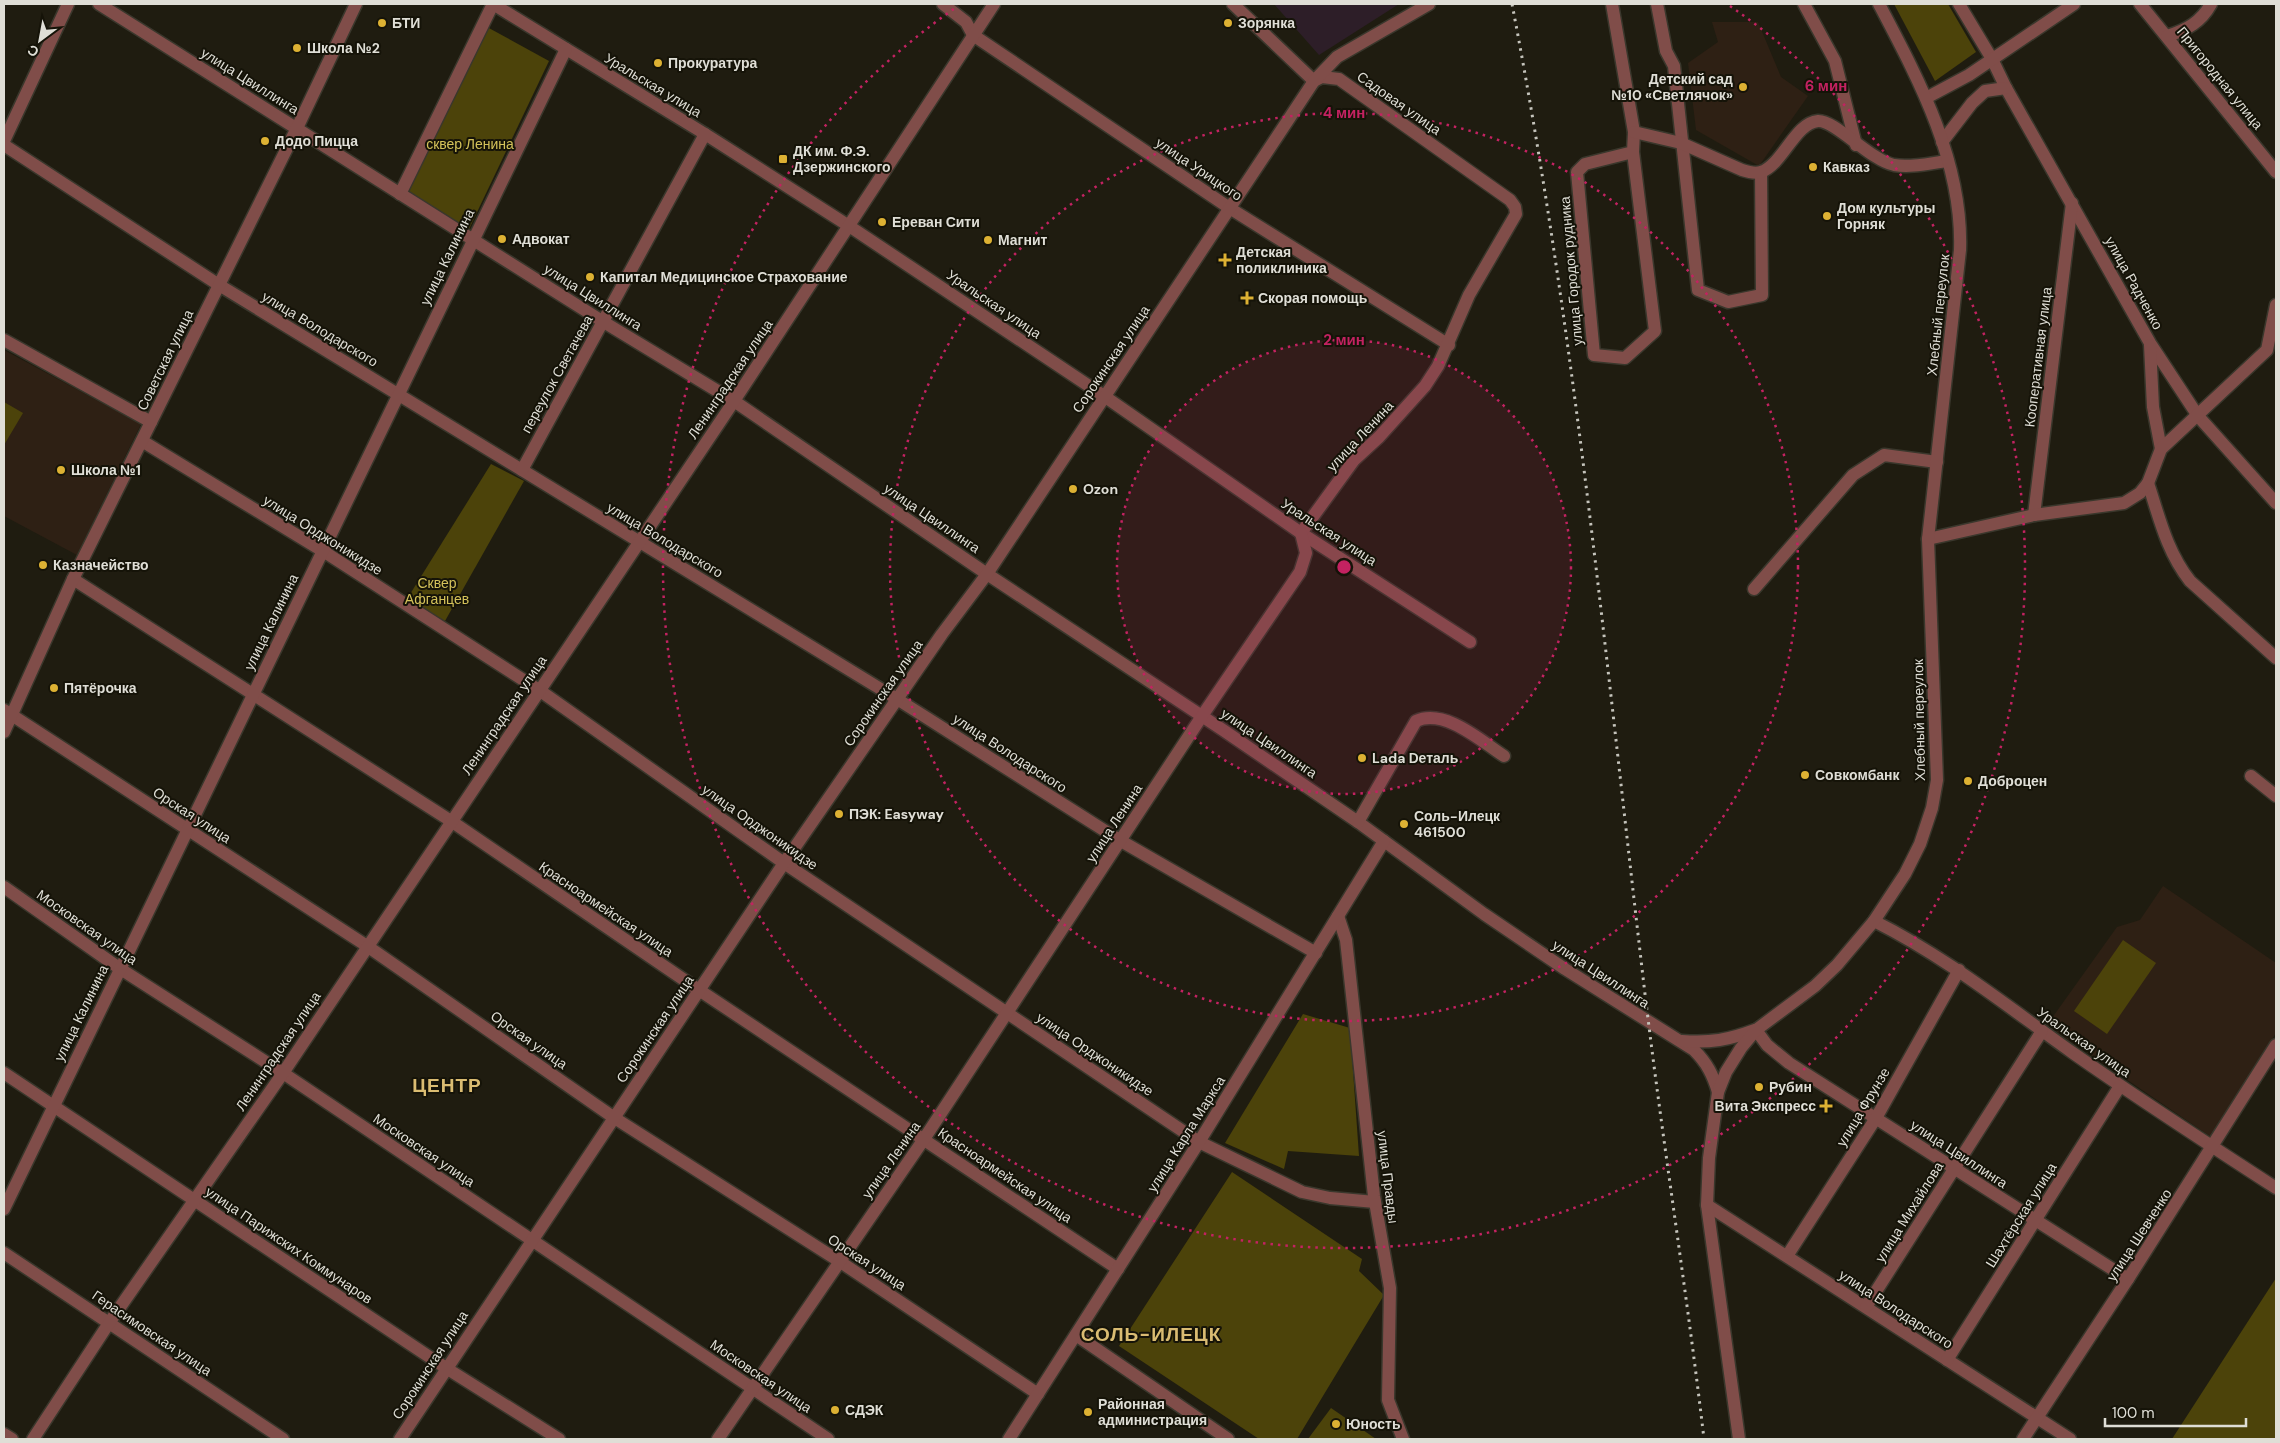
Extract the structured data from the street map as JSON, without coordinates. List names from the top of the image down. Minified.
{"streets":{"street":["Пригородная улица","улица Цвиллинга","Уральская улица","Садовая улица","улица Урицкого","улица Калинина","улица Городок рудника","улица Радченко","Хлебный переулок","улица Володарского","Кооперативная улица","Сорокинская улица","Советская улица","переулок Светачева","Ленинградская улица","улица Ленина","улица Орджоникидзе","Орская улица","Красноармейская улица","Московская улица","улица Фрунзе","улица Карла Маркса","улица Правды","улица Михайлова","Шахтёрская улица","улица Шевченко","улица Парижских Коммунаров","Герасимовская улица"]},"crossings":[["улица Цвиллинга","улица Калинина"],["улица Цвиллинга","Хлебный переулок"],["улица Цвиллинга","Сорокинская улица"],["улица Цвиллинга","Советская улица"],["улица Цвиллинга","переулок Светачева"],["улица Цвиллинга","Ленинградская улица"],["улица Цвиллинга","улица Ленина"],["улица Цвиллинга","улица Фрунзе"],["улица Цвиллинга","улица Карла Маркса"],["улица Цвиллинга","улица Михайлова"],["улица Цвиллинга","Шахтёрская улица"],["улица Цвиллинга","улица Шевченко"],["Уральская улица","улица Калинина"],["Уральская улица","Хлебный переулок"],["Уральская улица","Сорокинская улица"],["Уральская улица","переулок Светачева"],["Уральская улица","Ленинградская улица"],["Уральская улица","улица Ленина"],["Уральская улица","улица Фрунзе"],["Уральская улица","улица Михайлова"],["Уральская улица","Шахтёрская улица"],["Уральская улица","улица Шевченко"],["Садовая улица","Сорокинская улица"],["Садовая улица","улица Ленина"],["улица Урицкого","Сорокинская улица"],["улица Урицкого","Ленинградская улица"],["улица Урицкого","улица Ленина"],["улица Калинина","улица Володарского"],["улица Калинина","улица Орджоникидзе"],["улица Калинина","Орская улица"],["улица Калинина","Красноармейская улица"],["улица Калинина","Московская улица"],["улица Калинина","улица Парижских Коммунаров"],["улица Радченко","Кооперативная улица"],["улица Володарского","Сорокинская улица"],["улица Володарского","Советская улица"],["улица Володарского","переулок Светачева"],["улица Володарского","Ленинградская улица"],["улица Володарского","улица Ленина"],["улица Володарского","улица Фрунзе"],["улица Володарского","улица Карла Маркса"],["улица Володарского","улица Михайлова"],["улица Володарского","Шахтёрская улица"],["улица Володарского","улица Шевченко"],["Сорокинская улица","улица Орджоникидзе"],["Сорокинская улица","Орская улица"],["Сорокинская улица","Красноармейская улица"],["Сорокинская улица","Московская улица"],["Сорокинская улица","улица Парижских Коммунаров"],["Советская улица","улица Орджоникидзе"],["Советская улица","Орская улица"],["Советская улица","Красноармейская улица"],["Ленинградская улица","улица Орджоникидзе"],["Ленинградская улица","Орская улица"],["Ленинградская улица","Красноармейская улица"],["Ленинградская улица","Московская улица"],["Ленинградская улица","улица Парижских Коммунаров"],["Ленинградская улица","Герасимовская улица"],["улица Ленина","улица Орджоникидзе"],["улица Ленина","Орская улица"],["улица Ленина","Красноармейская улица"],["улица Ленина","Московская улица"],["улица Орджоникидзе","улица Карла Маркса"],["улица Орджоникидзе","улица Правды"],["Орская улица","улица Карла Маркса"],["Красноармейская улица","улица Карла Маркса"],["улица Карла Маркса","улица Правды"]],"districts":["ЦЕНТР","СОЛЬ-ИЛЕЦК"],"parks":["сквер Ленина","Сквер Афганцев"],"places":{"other":["БТИ","Зорянка","Школа №2","Прокуратура","Детский сад №10 «Светлячок»","Додо Пицца","Кавказ","Дом культуры Горняк","Ереван Сити","Адвокат","Магнит","Капитал Медицинское Страхование","Школа №1","Ozon","Казначейство","Пятёрочка","Lada Dеталь","Совкомбанк","Доброцен","ПЭК: Easyway","Соль-Илецк 461500","Рубин","СДЭК","Районная администрация","Юность"],"transit":["ДК им. Ф.Э. Дзержинского"],"health":["Детская поликлиника","Скорая помощь","Вита Экспресс"]},"scale_bar":"100 m","north":"bottom left","rings":["6 мин","4 мин","2 мин"]}
